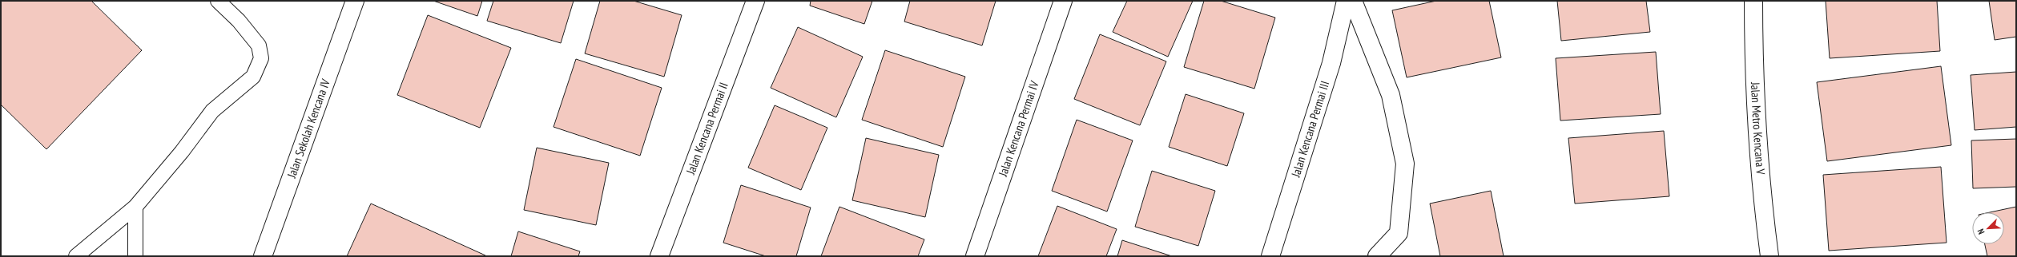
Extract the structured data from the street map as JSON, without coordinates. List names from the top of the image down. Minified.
{"streets":{"street":["Jalan Sekolah Kencana IV","Jalan Kencana Permai II","Jalan Kencana Permai IV","Jalan Metro Kencana V","Jalan Kencana Permai III"]},"north":"bottom left"}
